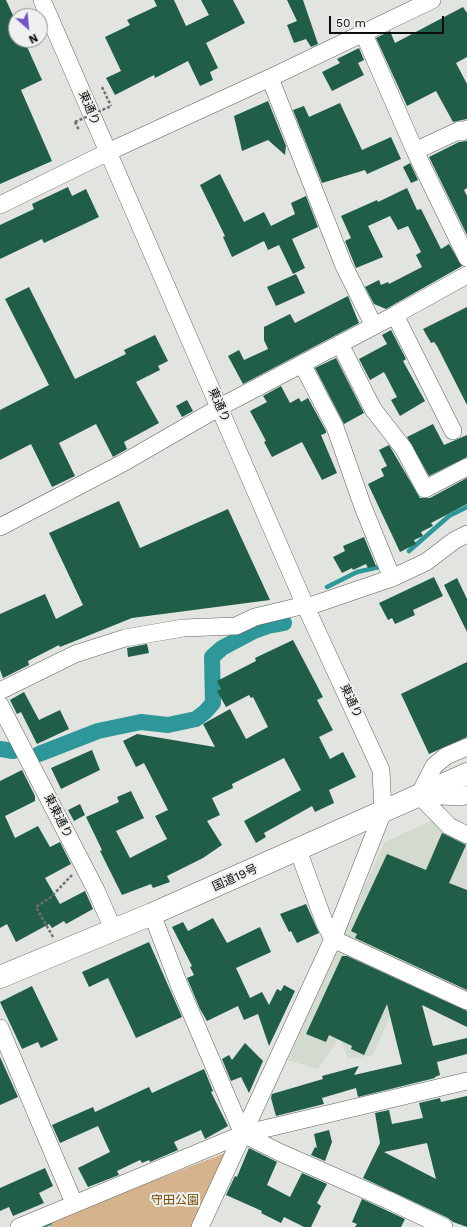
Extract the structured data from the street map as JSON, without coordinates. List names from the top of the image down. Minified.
{"streets":{"highway":["国道19号"],"street":["東通り","東東通り"]},"crossings":[["東通り","国道19号"],["東東通り","国道19号"]],"parks":["守田公園"],"scale_bar":"50 m","north":"bottom right"}
